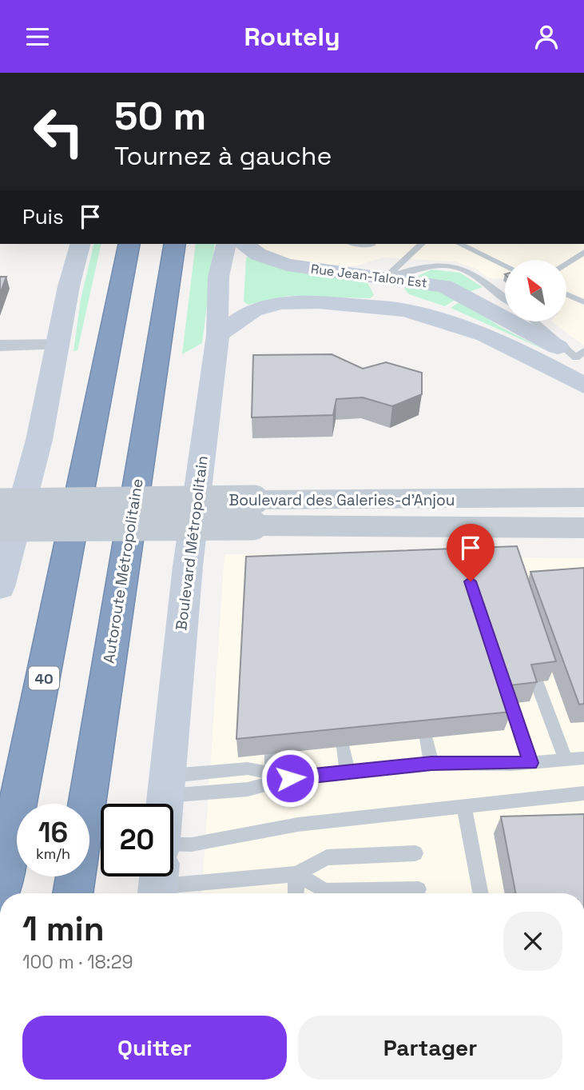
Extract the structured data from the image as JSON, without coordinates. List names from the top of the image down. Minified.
{"streets":{"highway":["Autoroute Métropolitaine","40"],"main road":["Rue Jean-Talon Est","Boulevard Métropolitain"],"street":["Boulevard des Galeries-d'Anjou"]},"crossings":[["Rue Jean-Talon Est","Boulevard Métropolitain"]],"north":"top left","page":{"header":"Routely","turn":["50 m","Tournez à gauche"],"then":"Puis","speed":"16 km/h","limit":"20","heading":["1 min","100 m · 18:29"],"buttons":["Quitter","Partager"]}}
